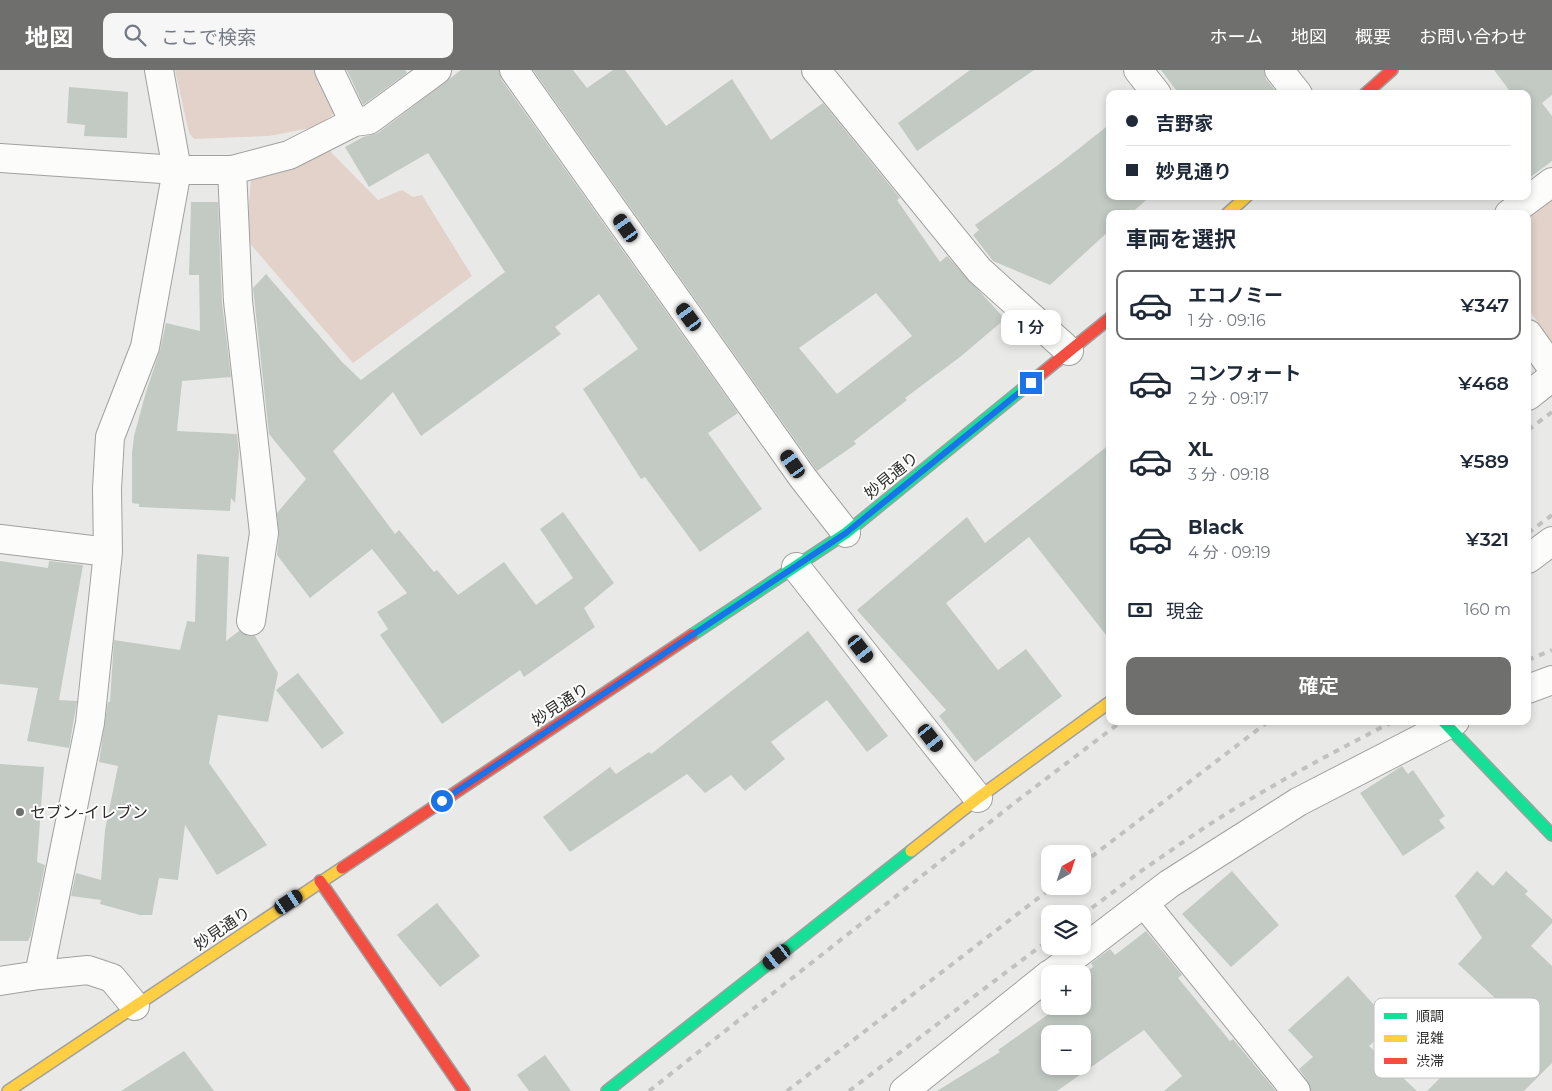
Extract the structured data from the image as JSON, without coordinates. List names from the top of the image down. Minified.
{"streets":{"main road":["妙見通り"]},"places":["セブン-イレブン"],"legend":["順調","混雑","渋滞"],"north":"top right","page":{"header":"地図","search":"ここで検索","nav":["ホーム","地図","概要","お問い合わせ"],"banner":["吉野家","妙見通り"],"heading":"車両を選択","list":[{"name":"エコノミー","note":"1 分 · 09:16","value":"¥347"},{"name":"コンフォート","note":"2 分 · 09:17","value":"¥468"},{"name":"XL","note":"3 分 · 09:18","value":"¥589"},{"name":"Black","note":"4 分 · 09:19","value":"¥321"}],"bubble":"1 分","pay":["現金","160 m"],"buttons":"確定","map_buttons":["+","−"]}}
